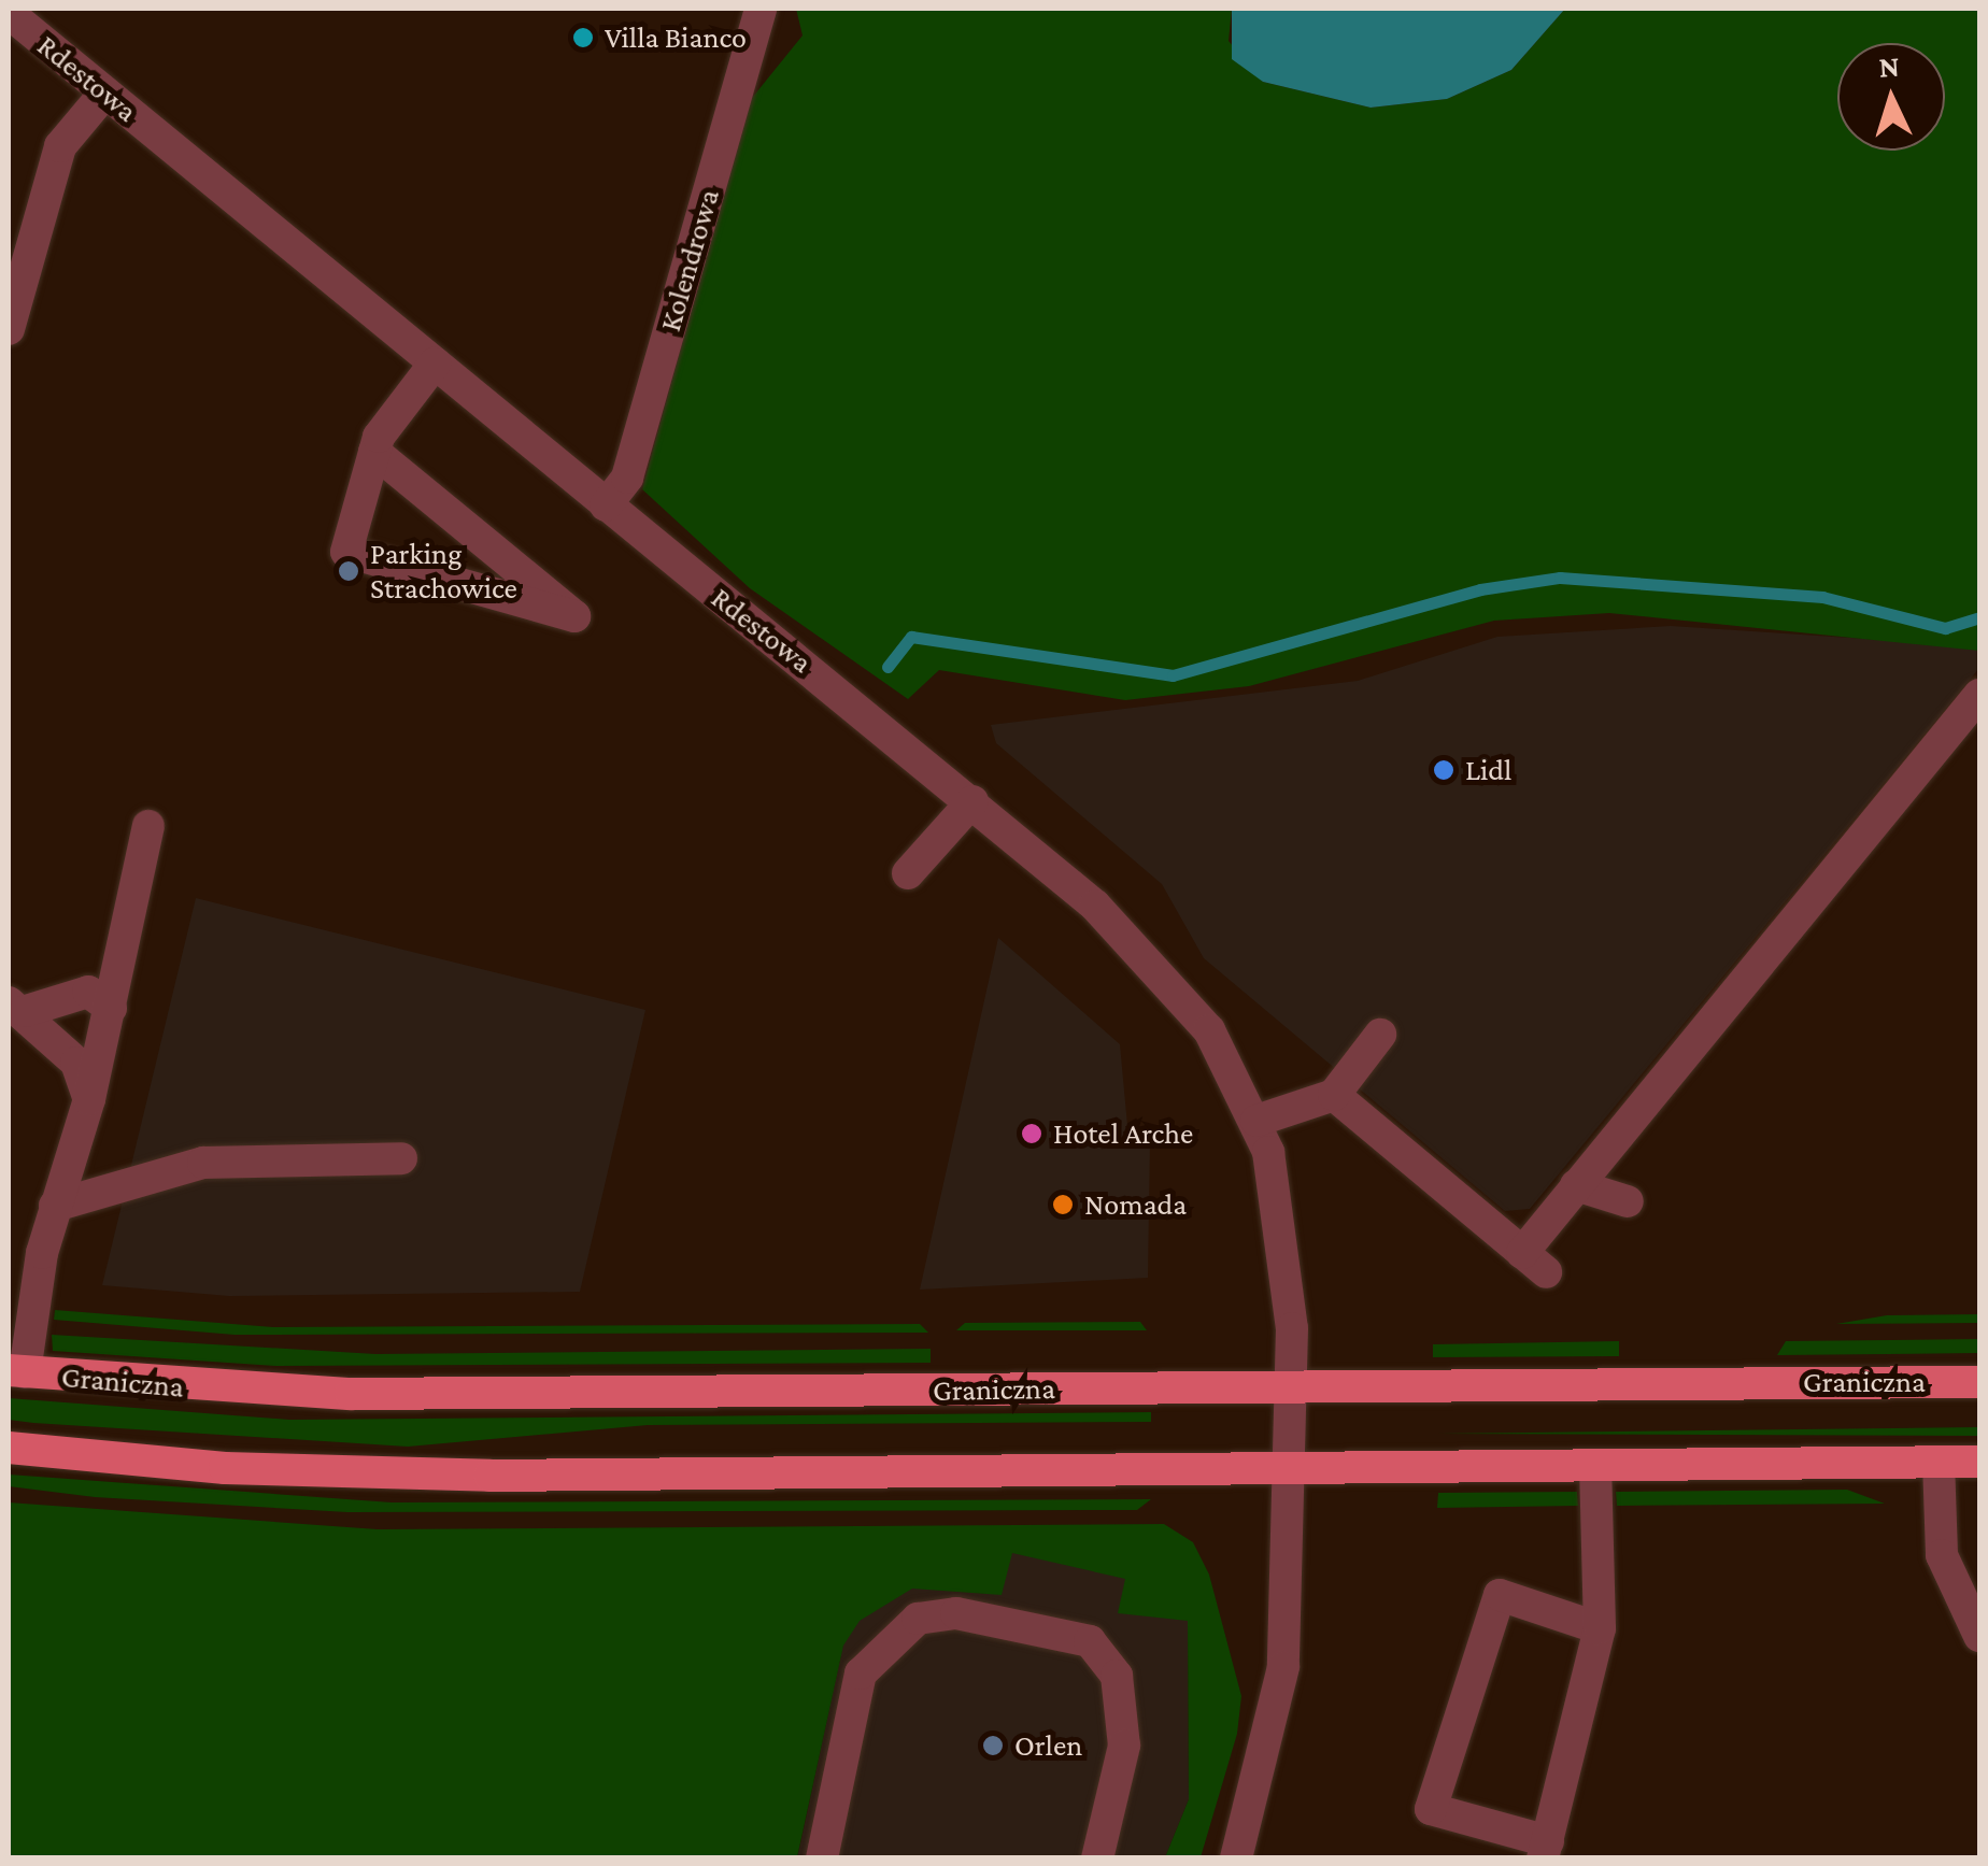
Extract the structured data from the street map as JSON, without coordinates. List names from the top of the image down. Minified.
{"streets":{"main road":["Graniczna"],"street":["Rdestowa","Kolendrowa"]},"crossings":[["Rdestowa","Kolendrowa"],["Rdestowa","Graniczna"]],"places":["Villa Bianco","Parking Strachowice","Lidl","Hotel Arche","Nomada","Orlen"],"north":"top"}
